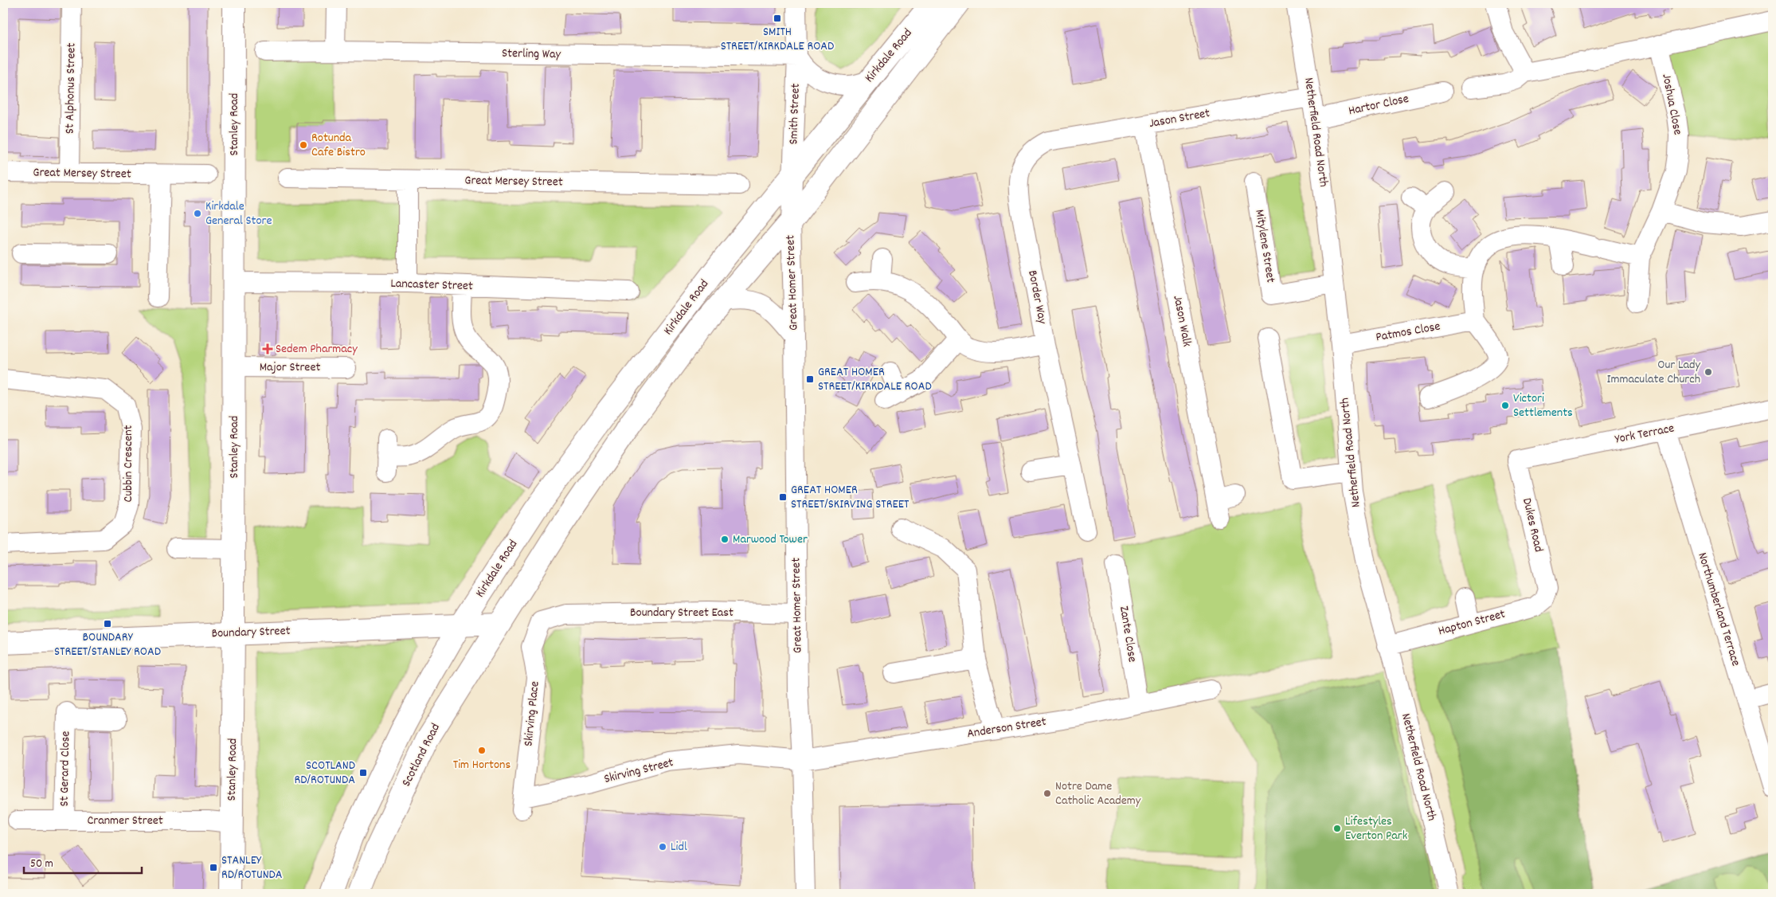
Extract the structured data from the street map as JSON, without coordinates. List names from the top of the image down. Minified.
{"streets":{"main road":["Kirkdale Road","Stanley Road","Boundary Street","Scotland Road"],"street":["Sterling Way","St Alphonus Street","Joshua Close","Hartor Close","Smith Street","Jason Street","Netherfield Road North","Great Mersey Street","Mitylene Street","Great Homer Street","Lancaster Street","Border Way","Jason Walk","Patmos Close","Major Street","York Terrace","Cubbin Crescent","Dukes Road","Northumberland Terrace","Boundary Street East","Hapton Street","Zante Close","Skirving Place","Anderson Street","St Gerard Close","Skirving Street","Cranmer Street"]},"crossings":[["Sterling Way","Smith Street"],["Kirkdale Road","Smith Street"],["Kirkdale Road","Great Homer Street"],["Kirkdale Road","Boundary Street"],["Kirkdale Road","Scotland Road"],["St Alphonus Street","Great Mersey Street"],["Hartor Close","Netherfield Road North"],["Smith Street","Great Homer Street"],["Jason Street","Netherfield Road North"],["Jason Street","Border Way"],["Jason Street","Jason Walk"],["Stanley Road","Lancaster Street"],["Stanley Road","Major Street"],["Stanley Road","Boundary Street"],["Stanley Road","Cranmer Street"],["Netherfield Road North","Mitylene Street"],["Netherfield Road North","Patmos Close"],["Netherfield Road North","Hapton Street"],["Great Homer Street","Boundary Street East"],["Great Homer Street","Anderson Street"],["Great Homer Street","Skirving Street"],["York Terrace","Dukes Road"],["York Terrace","Northumberland Terrace"],["Dukes Road","Hapton Street"],["Boundary Street East","Skirving Place"],["Boundary Street","Scotland Road"],["Zante Close","Anderson Street"],["Skirving Place","Skirving Street"],["Anderson Street","Skirving Street"],["St Gerard Close","Cranmer Street"]],"places":{"transit":["SMITH STREET/KIRKDALE ROAD","GREAT HOMER STREET/KIRKDALE ROAD","GREAT HOMER STREET/SKIRVING STREET","BOUNDARY STREET/STANLEY ROAD","SCOTLAND RD/ROTUNDA","STANLEY RD/ROTUNDA"],"other":["Rotunda Cafe Bistro","Kirkdale General Store","Our Lady Immaculate Church","Victori Settlements","Marwood Tower","Tim Hortons","Notre Dame Catholic Academy","Lifestyles Everton Park","Lidl"],"health":["Sedem Pharmacy"]},"scale_bar":"50 m"}
